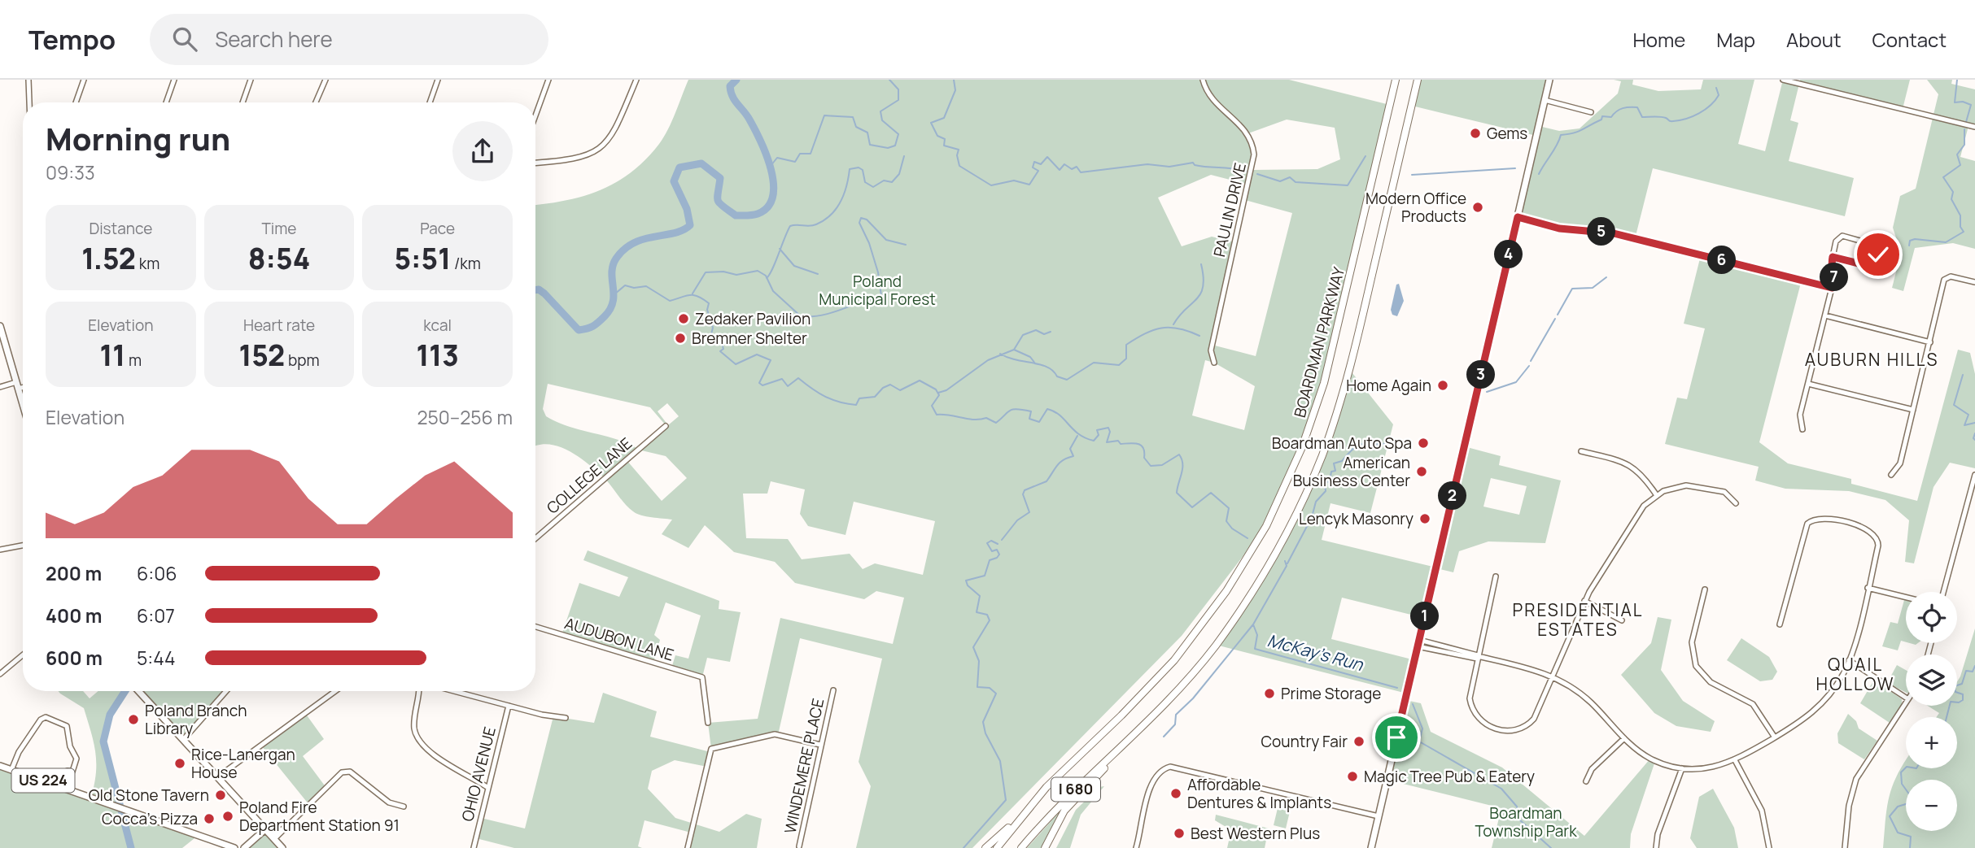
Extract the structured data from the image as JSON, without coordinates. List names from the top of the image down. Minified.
{"streets":{"highway":["BOARDMAN PARKWAY","I 680"],"main road":["US 224"],"street":["PAULIN DRIVE","COLLEGE LANE","AUDUBON LANE","WINDEMERE PLACE","OHIO AVENUE"]},"districts":["AUBURN HILLS","PRESIDENTIAL ESTATES","QUAIL HOLLOW"],"water":["McKay's Run"],"parks":["Poland Municipal Forest","Boardman Township Park"],"places":["Gems","Modern Office Products","Zedaker Pavilion","Bremner Shelter","Home Again","Boardman Auto Spa","American Business Center","Lencyk Masonry","Prime Storage","Poland Branch Library","Country Fair","Rice-Lanergan House","Magic Tree Pub & Eatery","Affordable Dentures & Implants","Old Stone Tavern","Poland Fire Department Station 91","Cocca's Pizza","Best Western Plus"],"page":{"header":"Tempo","search":"Search here","nav":["Home","Map","About","Contact"],"heading":["Morning run","09:33"],"stats":[["Distance","1.52 km"],["Time","8:54"],["Pace","5:51 /km"],["Elevation","11 m"],["Heart rate","152 bpm"],["kcal","113"]],"pins":["5","4","6","7","3","2","1"],"chart":["Elevation","250–256 m"],"list":[{"name":"200 m","note":"6:06"},{"name":"400 m","note":"6:07"},{"name":"600 m","note":"5:44"}],"map_buttons":["+","−"]}}
